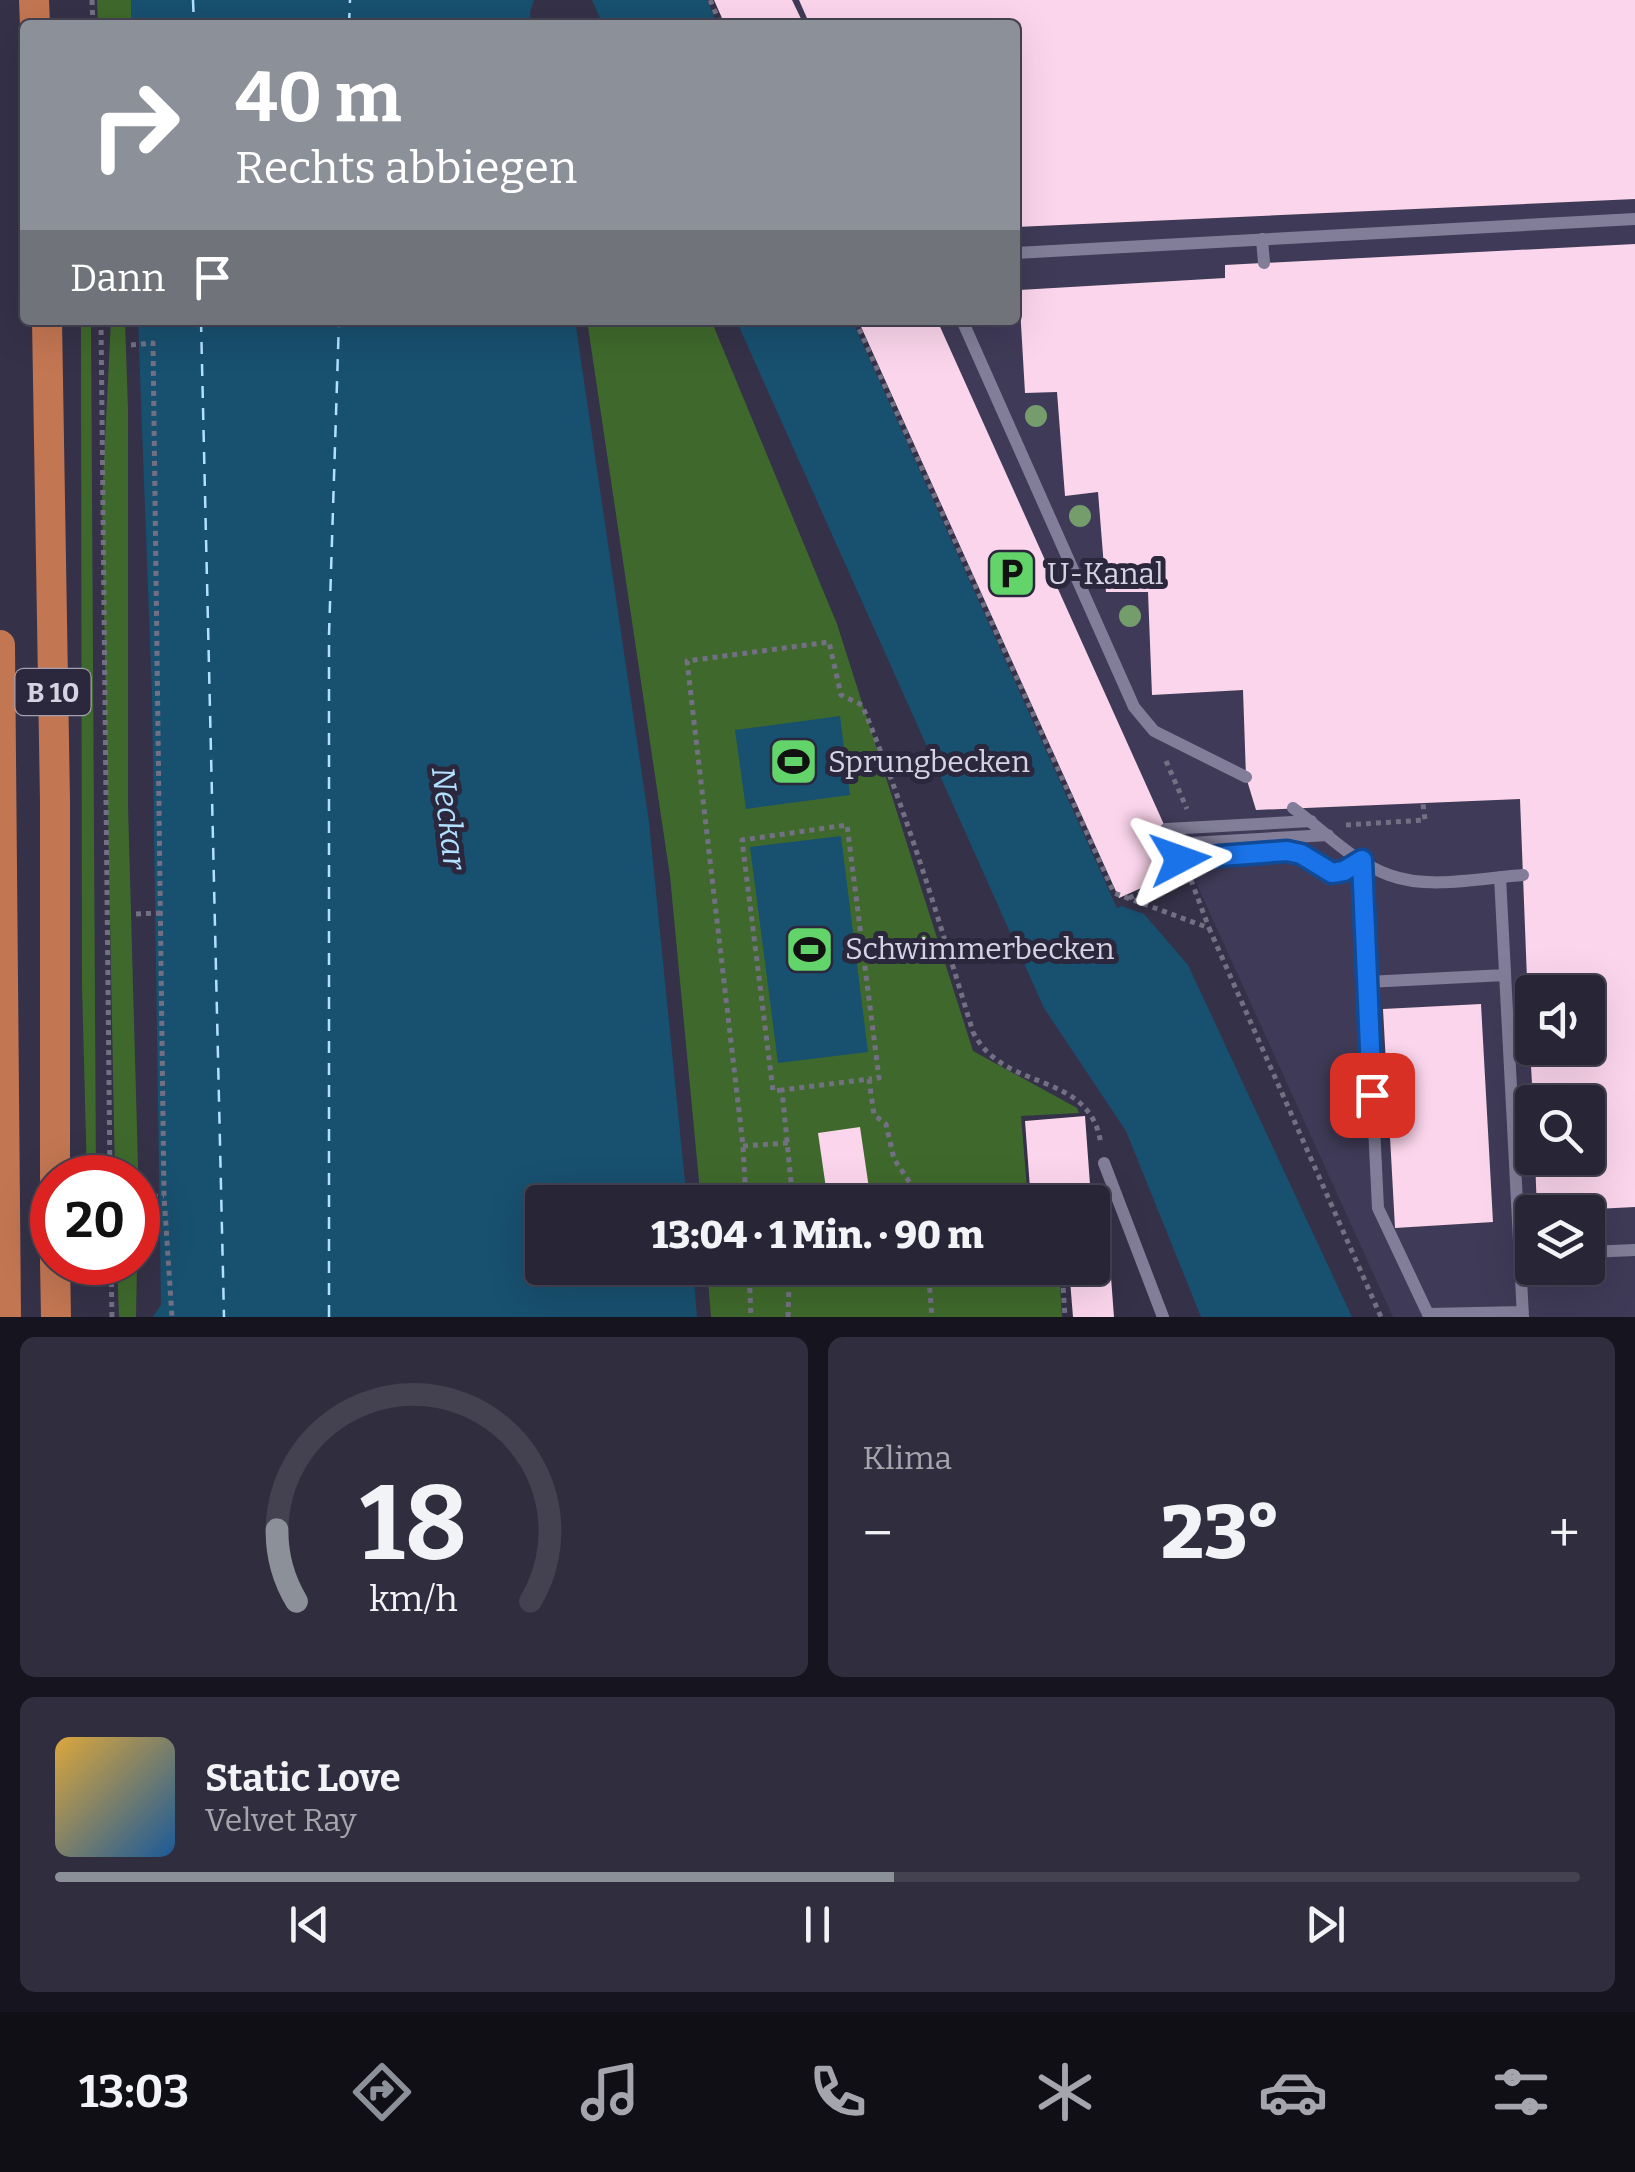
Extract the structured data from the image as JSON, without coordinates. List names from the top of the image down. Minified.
{"streets":{"highway":["B 10"]},"water":["Neckar"],"places":{"parking":["U-Kanal"],"sports":["Sprungbecken","Schwimmerbecken"]},"page":{"turn":["40 m","Rechts abbiegen"],"then":"Dann","limit":"20","trip":"13:04 · 1 Min. · 90 m","tile":"Klima","heat":["−","23°","+"],"song":["Static Love","Velvet Ray"],"tabs":"13:03","gauge":["18","km/h"]}}
